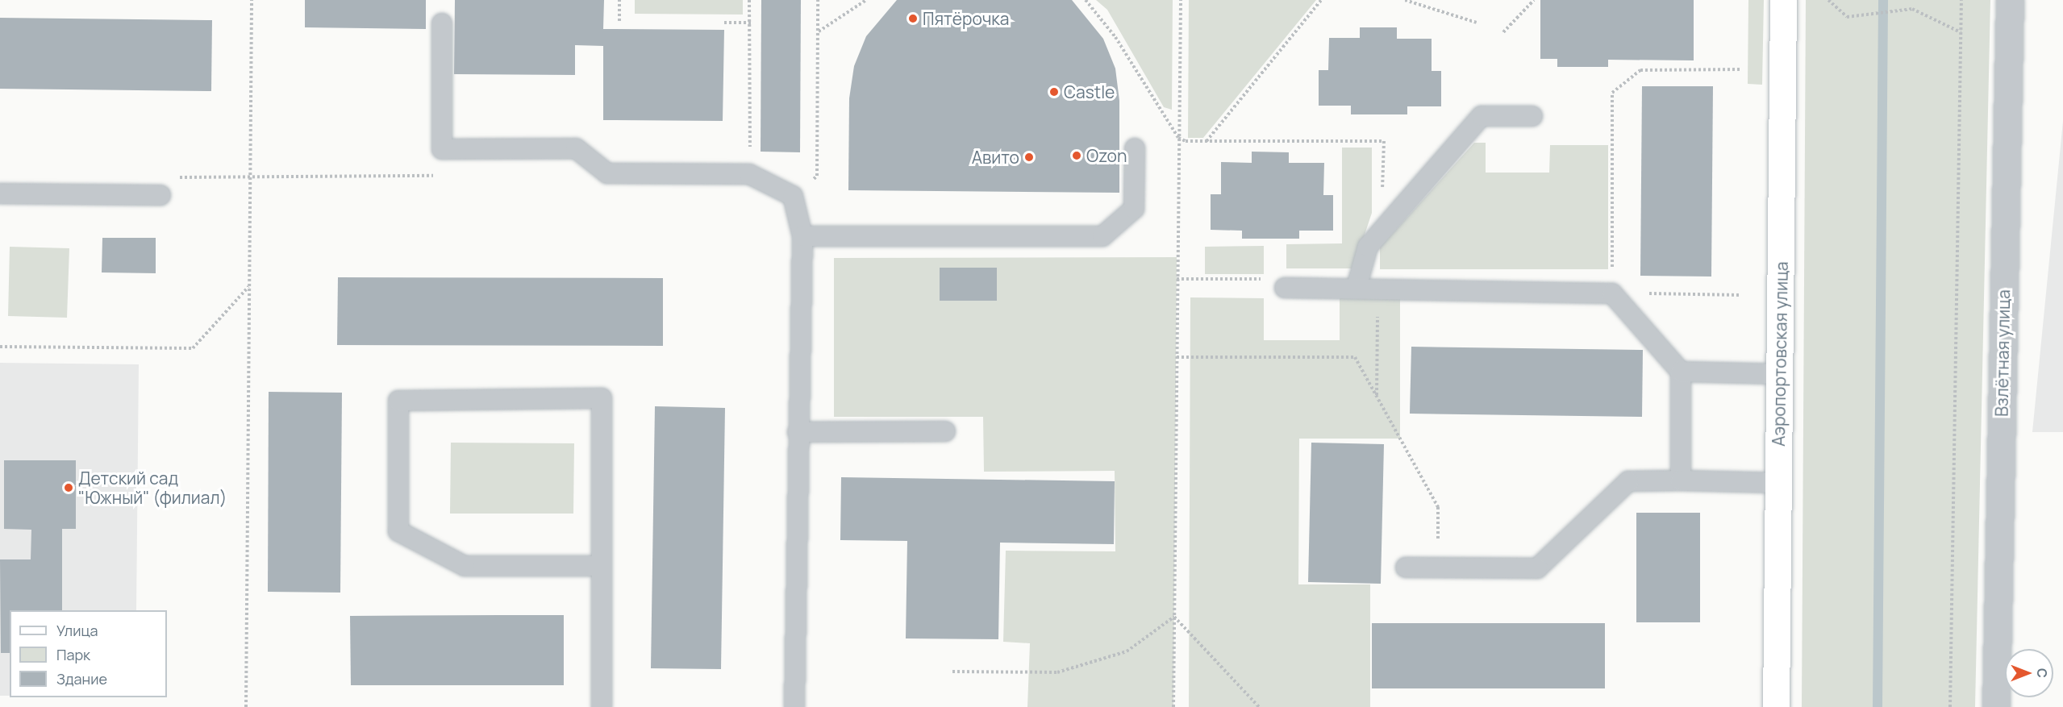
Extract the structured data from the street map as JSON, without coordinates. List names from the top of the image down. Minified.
{"streets":{"street":["Взлётная улица","Аэропортовская улица"]},"places":["Пятёрочка","Castle","Ozon","Авито","Детский сад \"Южный\" (филиал)"],"legend":["Улица","Парк","Здание"],"north":"right"}
